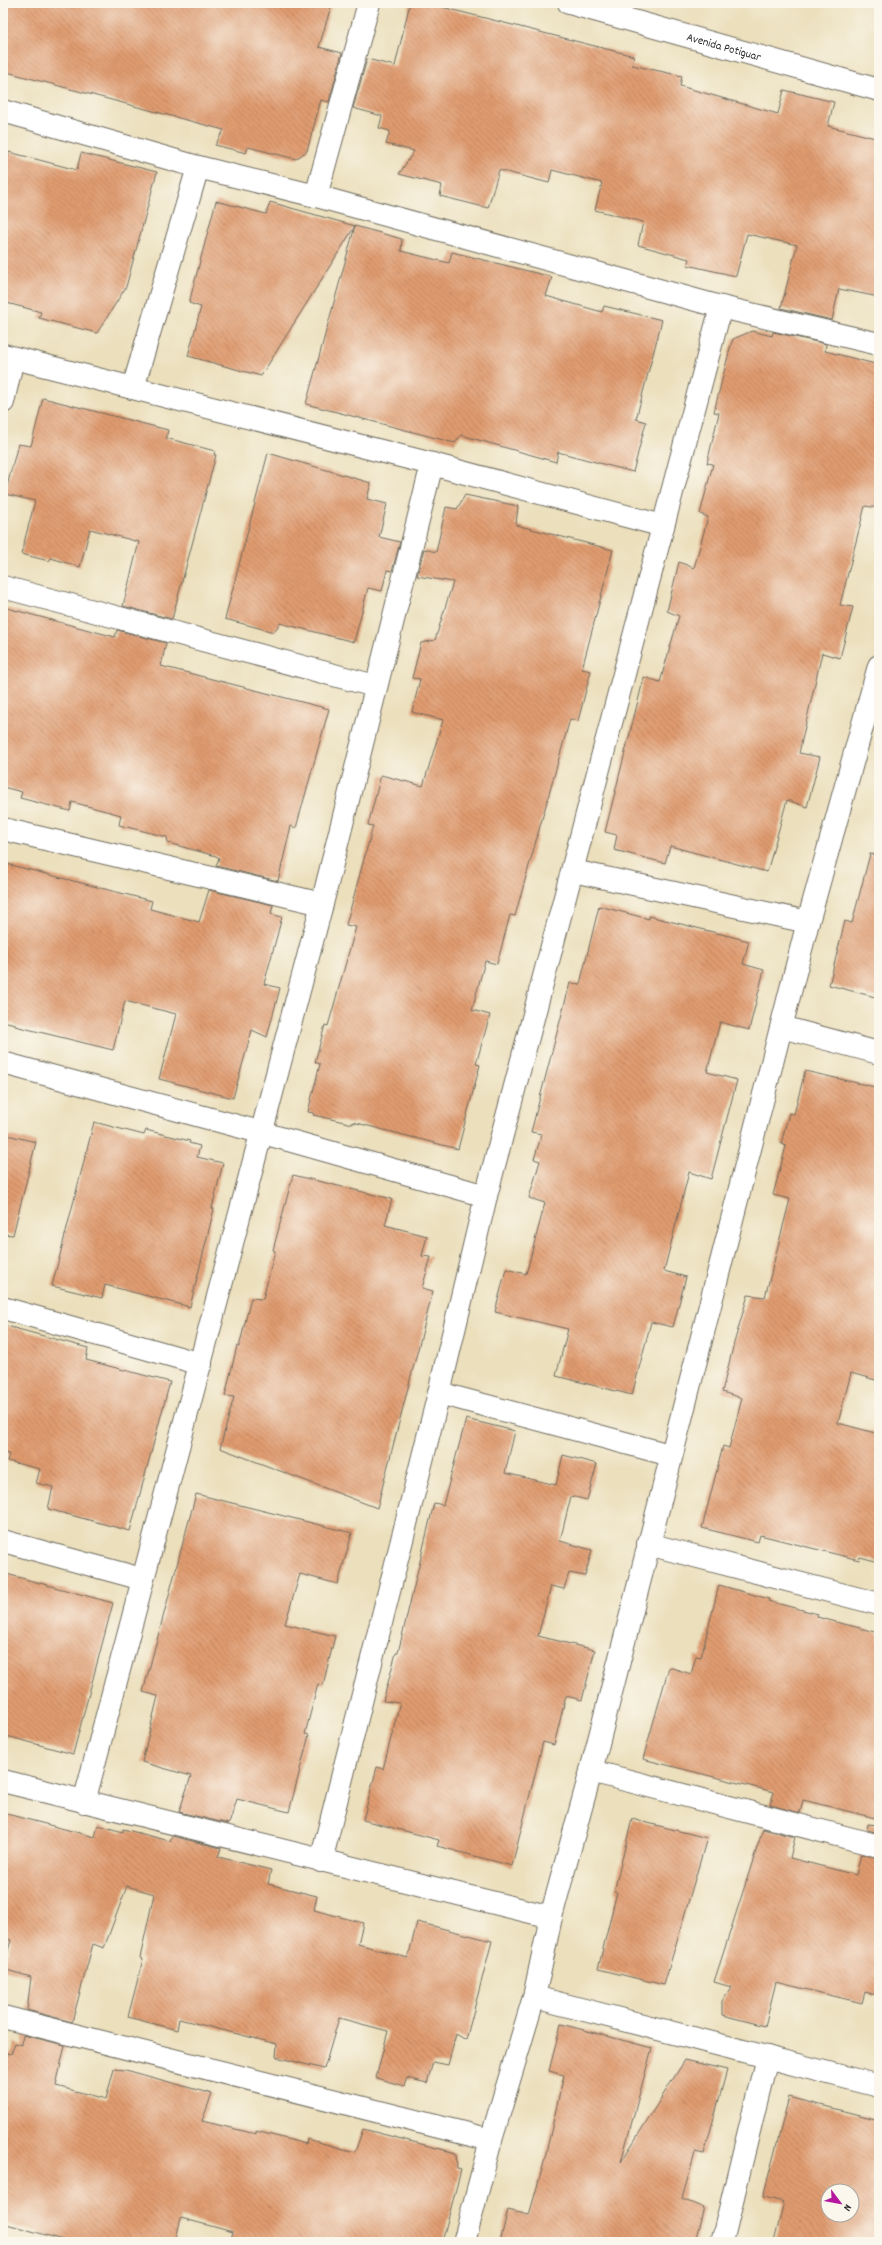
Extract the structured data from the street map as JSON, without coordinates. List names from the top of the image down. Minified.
{"streets":{"street":["Avenida Potiguar"]},"north":"bottom right"}
